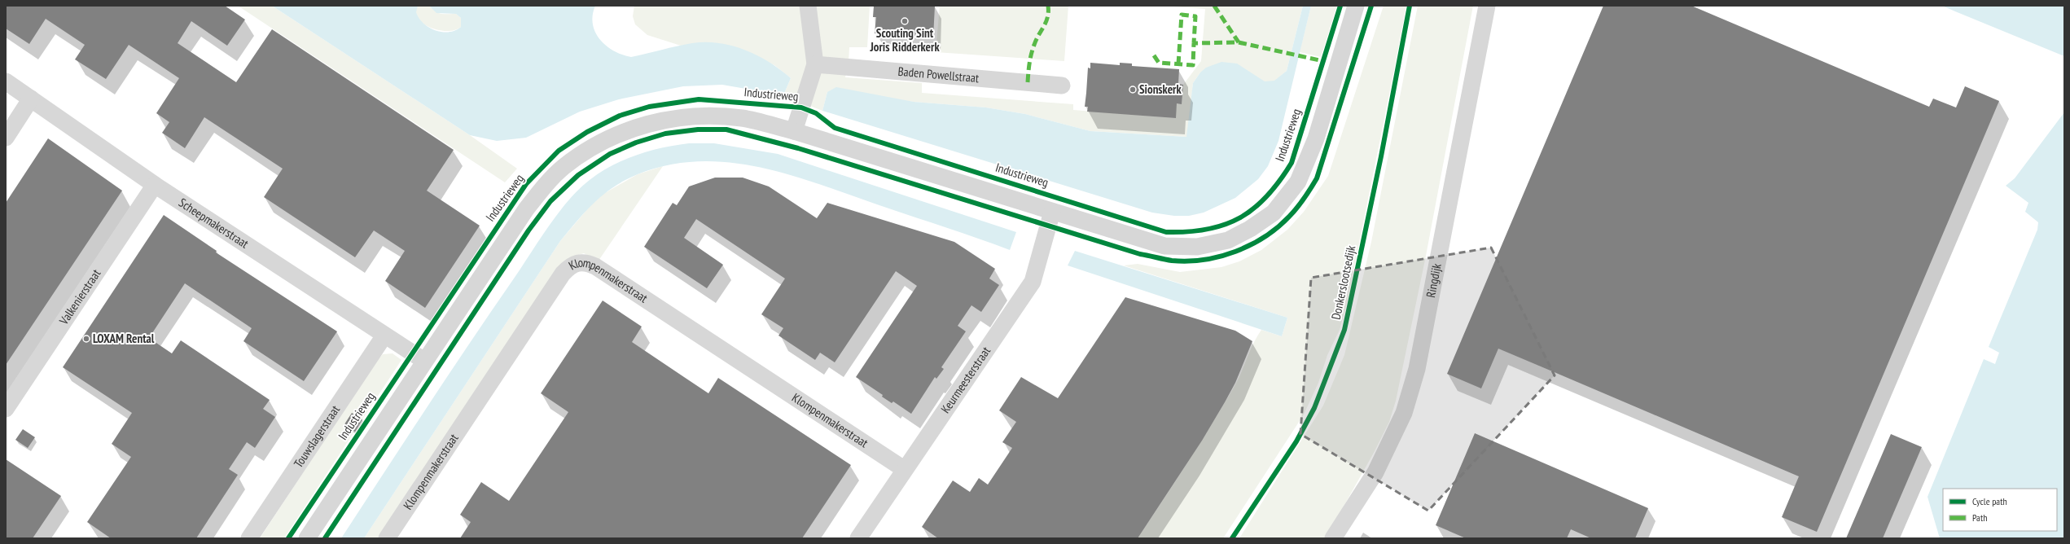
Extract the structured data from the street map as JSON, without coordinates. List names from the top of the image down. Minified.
{"streets":{"street":["Baden Powellstraat","Industrieweg","Scheepmakerstraat","Ringdijk","Klompenmakerstraat","Valkenierstraat","Keurmeesterstraat","Touwslagerstraat"],"cycle path":["Donkerslootsedijk"]},"crossings":[["Industrieweg","Scheepmakerstraat"],["Industrieweg","Keurmeesterstraat"],["Scheepmakerstraat","Valkenierstraat"],["Scheepmakerstraat","Touwslagerstraat"],["Klompenmakerstraat","Keurmeesterstraat"]],"places":["Scouting Sint Joris Ridderkerk","Sionskerk","LOXAM Rental"],"legend":["Cycle path","Path"]}
